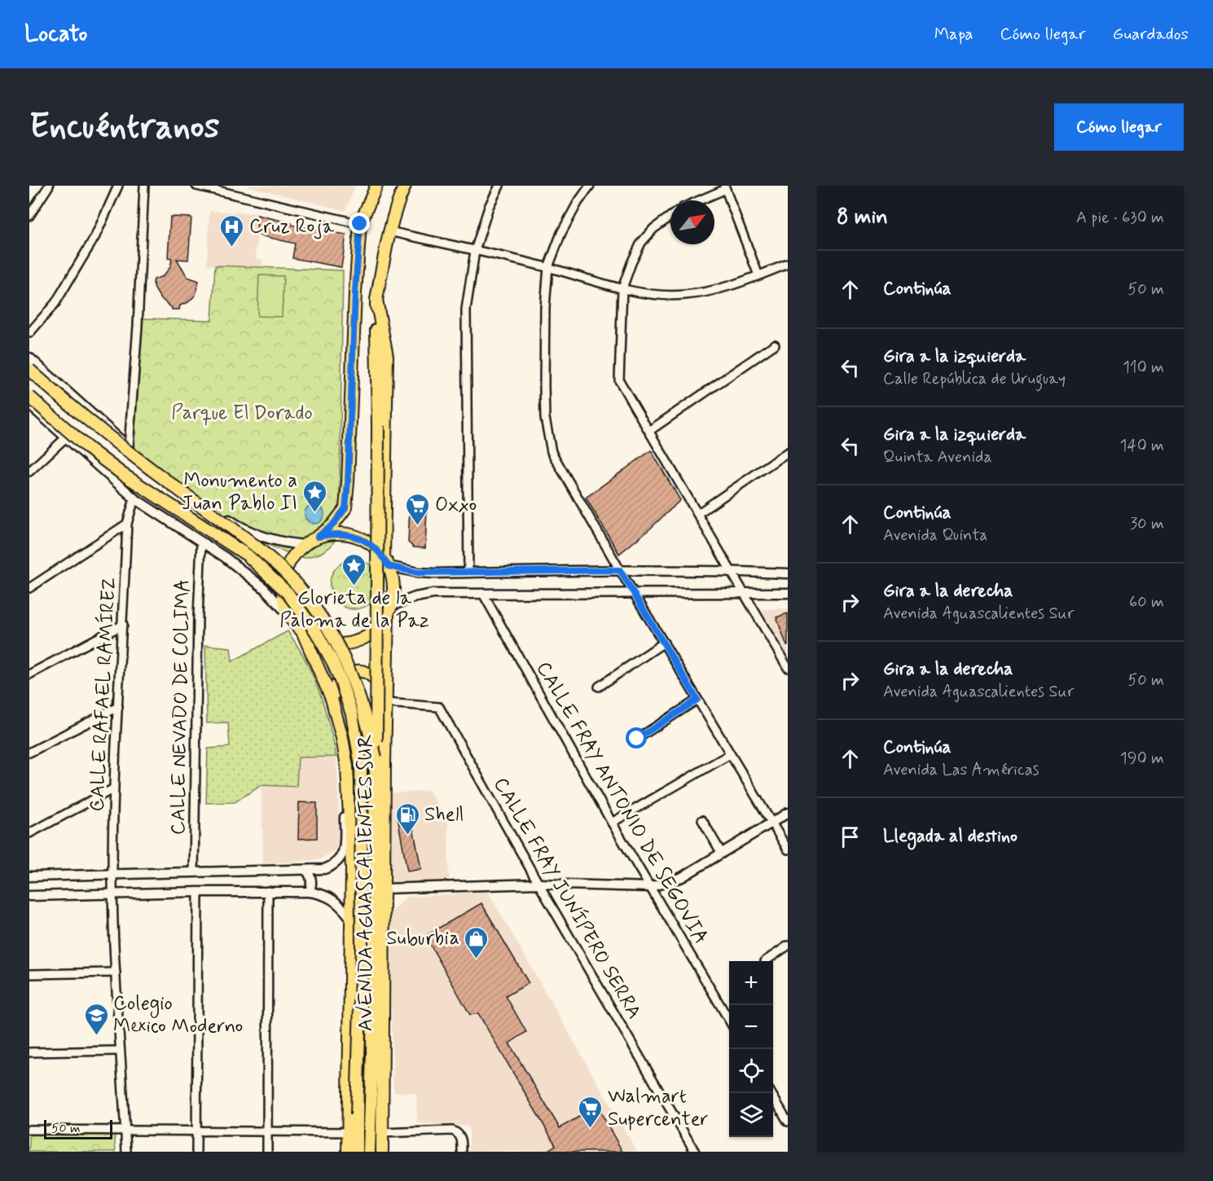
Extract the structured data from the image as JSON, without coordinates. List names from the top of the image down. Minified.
{"streets":{"main road":["AVENIDA AGUASCALIENTES SUR"],"street":["CALLE RAFAEL RAMÍREZ","CALLE NEVADO DE COLIMA","CALLE FRAY ANTONIO DE SEGOVIA","CALLE FRAY JUNÍPERO SERRA"]},"crossings":[["AVENIDA AGUASCALIENTES SUR","CALLE FRAY JUNÍPERO SERRA"]],"parks":["Parque El Dorado"],"places":{"hospital":["Cruz Roja"],"place":["Monumento a Juan Pablo II","Glorieta de la Paloma de la Paz"],"supermarket":["Oxxo","Walmart Supercenter"],"fuel station":["Shell"],"shop":["Suburbia"],"school or university":["Colegio Mexico Moderno"]},"scale_bar":"50 m","north":"top right","page":{"header":"Locato","nav":["Mapa","Cómo llegar","Guardados"],"buttons":"Cómo llegar","title":"Encuéntranos","heading":["8 min","A pie · 630 m"],"list":[["Continúa","50 m"],["Gira a la izquierda","Calle República de Uruguay","110 m"],["Gira a la izquierda","Quinta Avenida","140 m"],["Continúa","Avenida Quinta","30 m"],["Gira a la derecha","Avenida Aguascalientes Sur","60 m"],["Gira a la derecha","Avenida Aguascalientes Sur","50 m"],["Continúa","Avenida Las Américas","190 m"],"Llegada al destino"],"map_buttons":["+","−"],"scale":"50 m"}}
